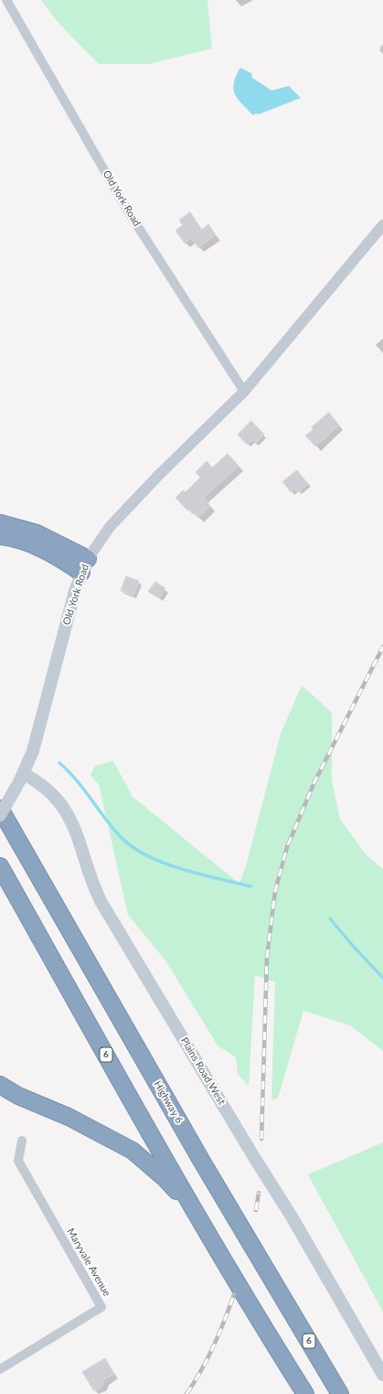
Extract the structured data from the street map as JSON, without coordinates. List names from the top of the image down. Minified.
{"streets":{"highway":["6","Highway 6"],"main road":["Old York Road","Plains Road West"],"street":["Maryvale Avenue"]},"crossings":[["Old York Road","Plains Road West"]]}
